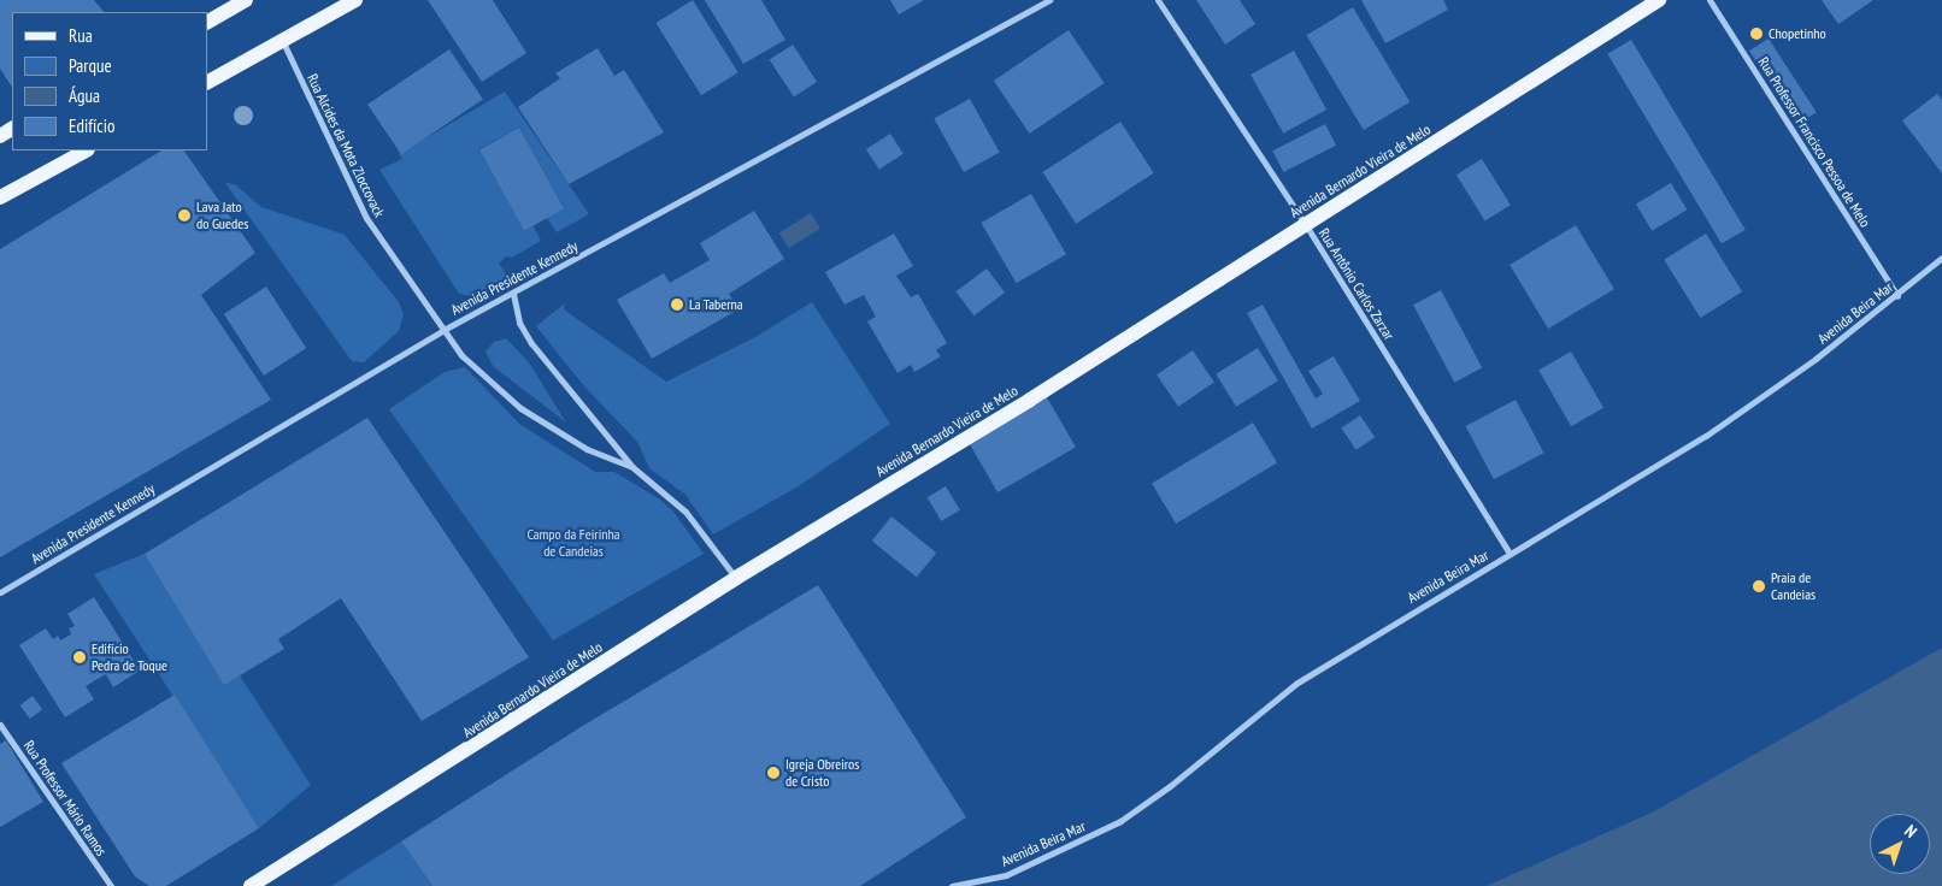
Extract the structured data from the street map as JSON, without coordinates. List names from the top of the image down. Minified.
{"streets":{"main road":["Avenida Bernardo Vieira de Melo"],"street":["Rua Professor Francisco Pessoa de Melo","Rua Alcides da Mota Zloccovack","Avenida Presidente Kennedy","Rua Antônio Carlos Zarzar","Avenida Beira Mar","Rua Professor Mário Ramos"]},"crossings":[["Rua Professor Francisco Pessoa de Melo","Avenida Beira Mar"],["Rua Alcides da Mota Zloccovack","Avenida Bernardo Vieira de Melo"],["Rua Alcides da Mota Zloccovack","Avenida Presidente Kennedy"],["Avenida Bernardo Vieira de Melo","Rua Antônio Carlos Zarzar"],["Rua Antônio Carlos Zarzar","Avenida Beira Mar"]],"parks":["Campo da Feirinha de Candeias"],"places":["Chopetinho","Lava Jato do Guedes","La Taberna","Praia de Candeias","Edifício Pedra de Toque","Igreja Obreiros de Cristo"],"legend":["Rua","Parque","Água","Edifício"],"north":"top right"}
